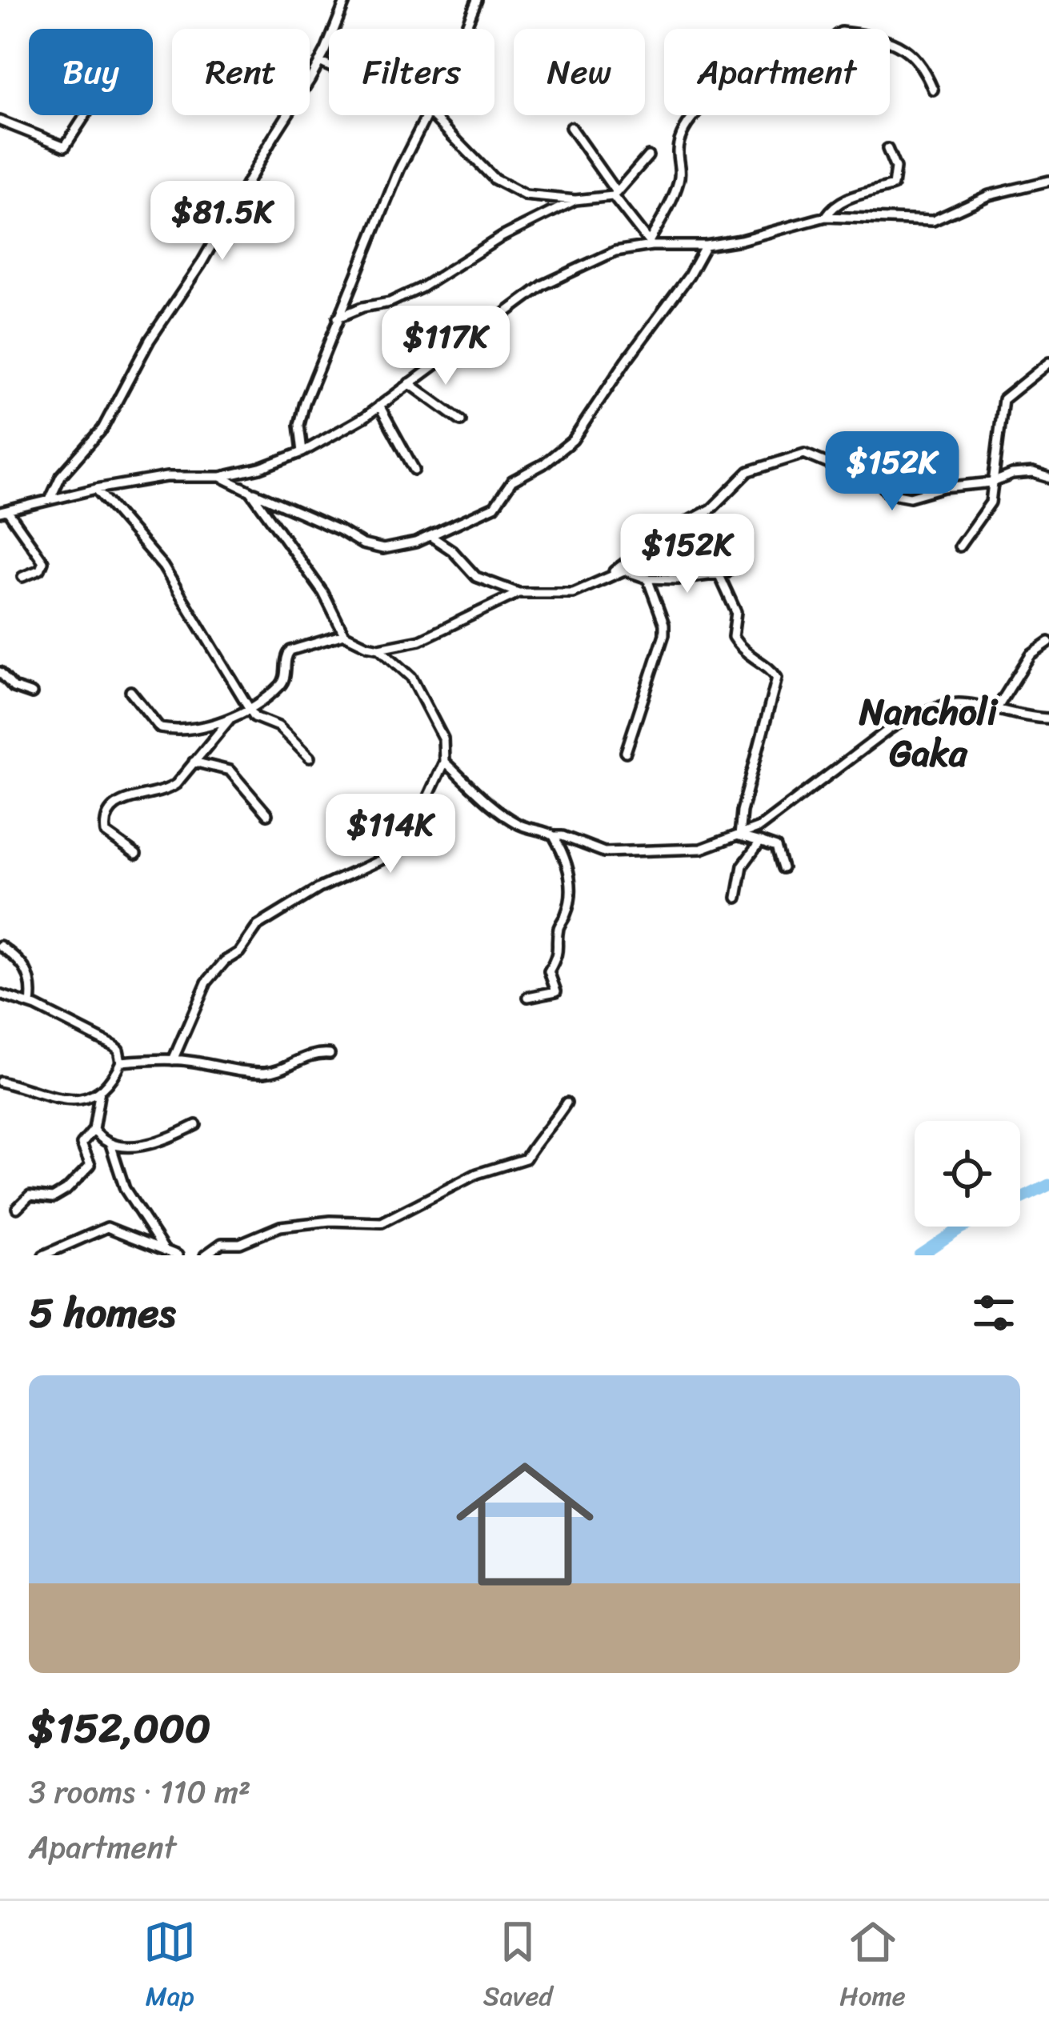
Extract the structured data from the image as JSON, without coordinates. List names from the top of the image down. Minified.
{"districts":["Nancholi Gaka"],"page":{"chip":["Buy","Rent","Filters","New","Apartment"],"price":["$81.5K","$117K","$152K","$152K","$114K"],"heading":"5 homes","list":[{"name":"$152,000","note":"3 rooms · 110 m² · Apartment"}],"tabs":["Map","Saved","Home"]}}
